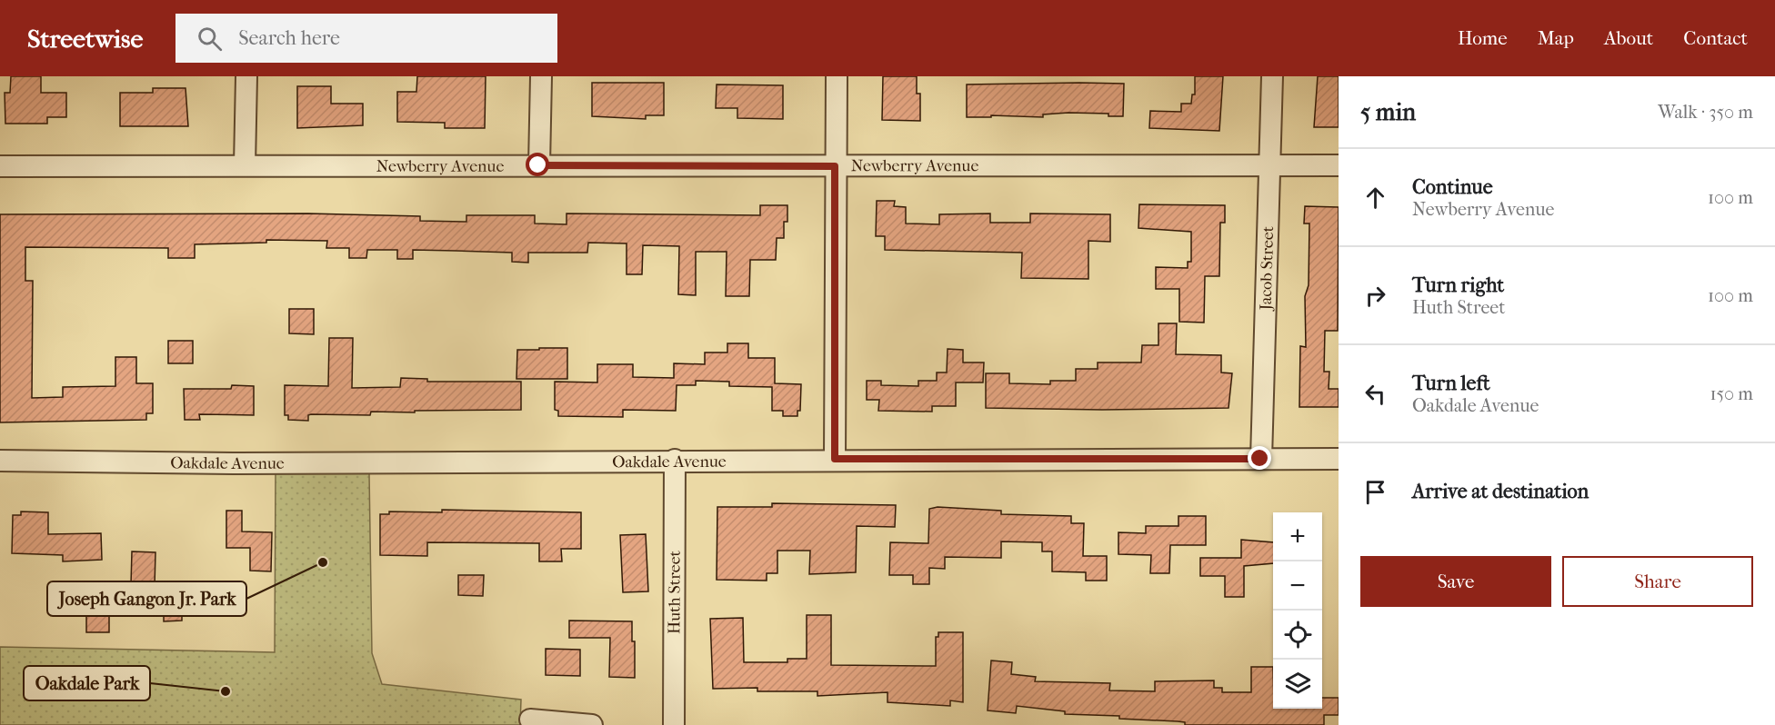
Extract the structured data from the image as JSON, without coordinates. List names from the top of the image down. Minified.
{"streets":{"street":["Newberry Avenue","Jacob Street","Oakdale Avenue","Huth Street"]},"crossings":[["Newberry Avenue","Jacob Street"],["Jacob Street","Oakdale Avenue"],["Oakdale Avenue","Huth Street"]],"places":["Joseph Gangon Jr. Park","Oakdale Park"],"page":{"header":"Streetwise","search":"Search here","nav":["Home","Map","About","Contact"],"heading":["5 min","Walk · 350 m"],"list":[["Continue","Newberry Avenue","100 m"],["Turn right","Huth Street","100 m"],["Turn left","Oakdale Avenue","150 m"],"Arrive at destination"],"map_buttons":["+","−"],"buttons":["Save","Share"]}}
